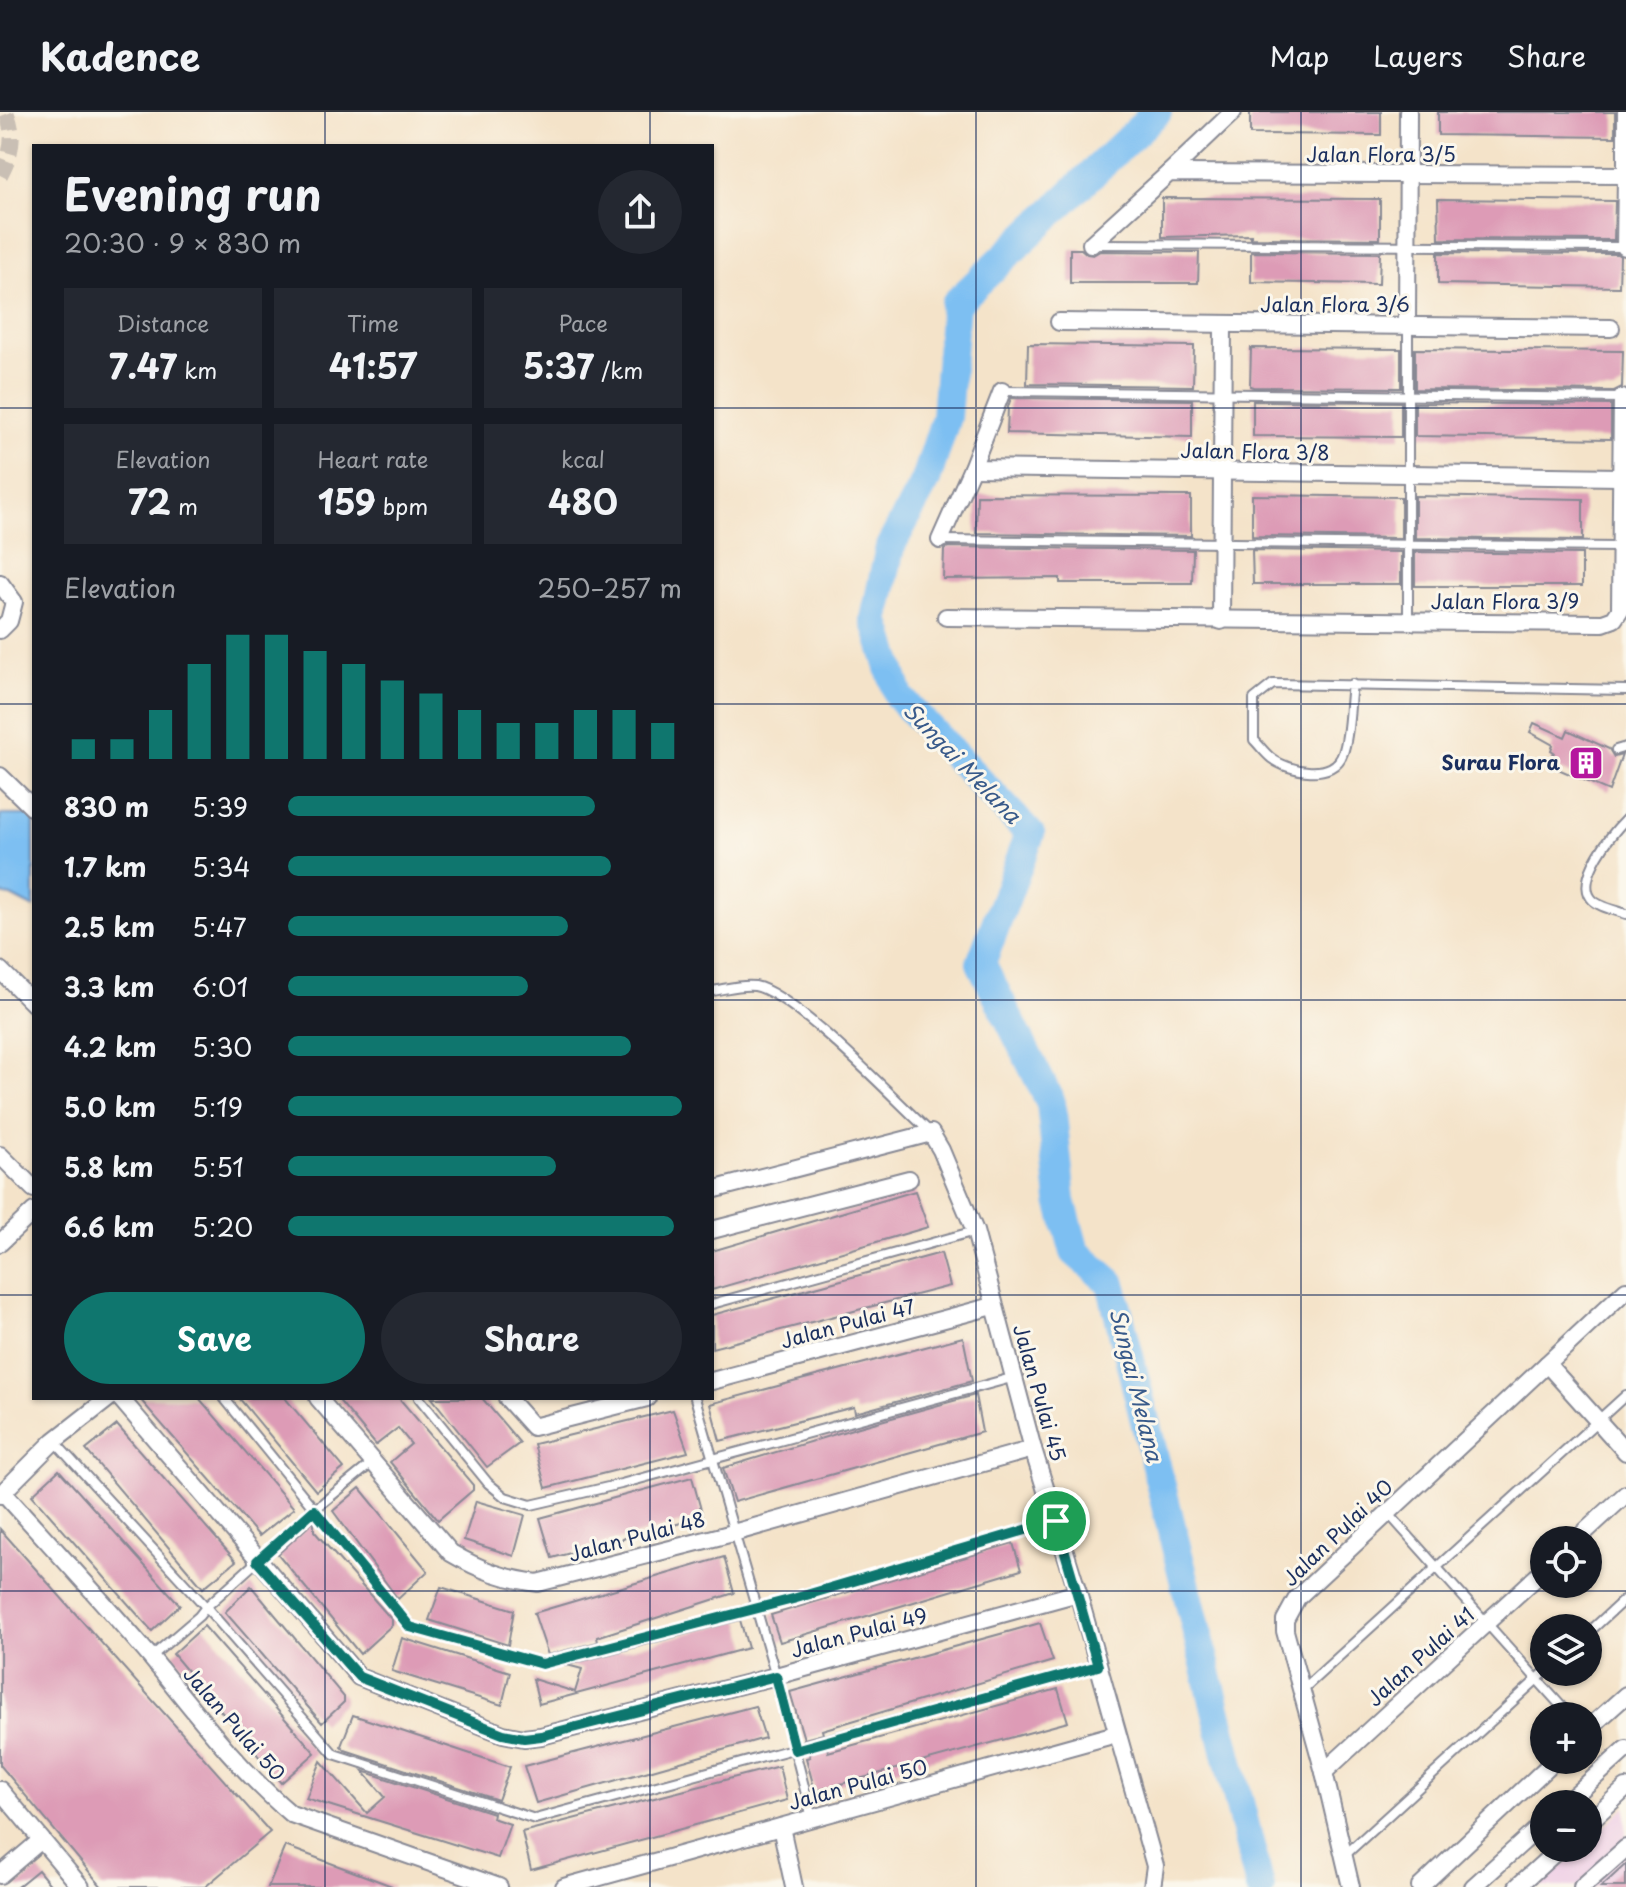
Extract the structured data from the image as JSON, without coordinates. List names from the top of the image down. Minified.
{"streets":{"street":["Jalan Flora 3/5","Jalan Flora 3/6","Jalan Flora 3/8","Jalan Flora 3/9","Jalan Pulai 47","Jalan Pulai 45","Jalan Pulai 40","Jalan Pulai 48","Jalan Pulai 49","Jalan Pulai 41","Jalan Pulai 50"]},"crossings":[["Jalan Flora 3/8","Jalan Flora 3/9"],["Jalan Pulai 47","Jalan Pulai 45"],["Jalan Pulai 45","Jalan Pulai 48"],["Jalan Pulai 45","Jalan Pulai 49"],["Jalan Pulai 45","Jalan Pulai 50"],["Jalan Pulai 40","Jalan Pulai 41"]],"water":["Sungai Melana"],"places":{"building":["Surau Flora"]},"page":{"header":"Kadence","nav":["Map","Layers","Share"],"heading":["Evening run","20:30 · 9 × 830 m"],"stats":[["Distance","7.47 km"],["Time","41:57"],["Pace","5:37 /km"],["Elevation","72 m"],["Heart rate","159 bpm"],["kcal","480"]],"chart":["Elevation","250–257 m"],"list":[{"name":"830 m","note":"5:39"},{"name":"1.7 km","note":"5:34"},{"name":"2.5 km","note":"5:47"},{"name":"3.3 km","note":"6:01"},{"name":"4.2 km","note":"5:30"},{"name":"5.0 km","note":"5:19"},{"name":"5.8 km","note":"5:51"},{"name":"6.6 km","note":"5:20"}],"buttons":["Save","Share"],"map_buttons":["+","−"]}}
